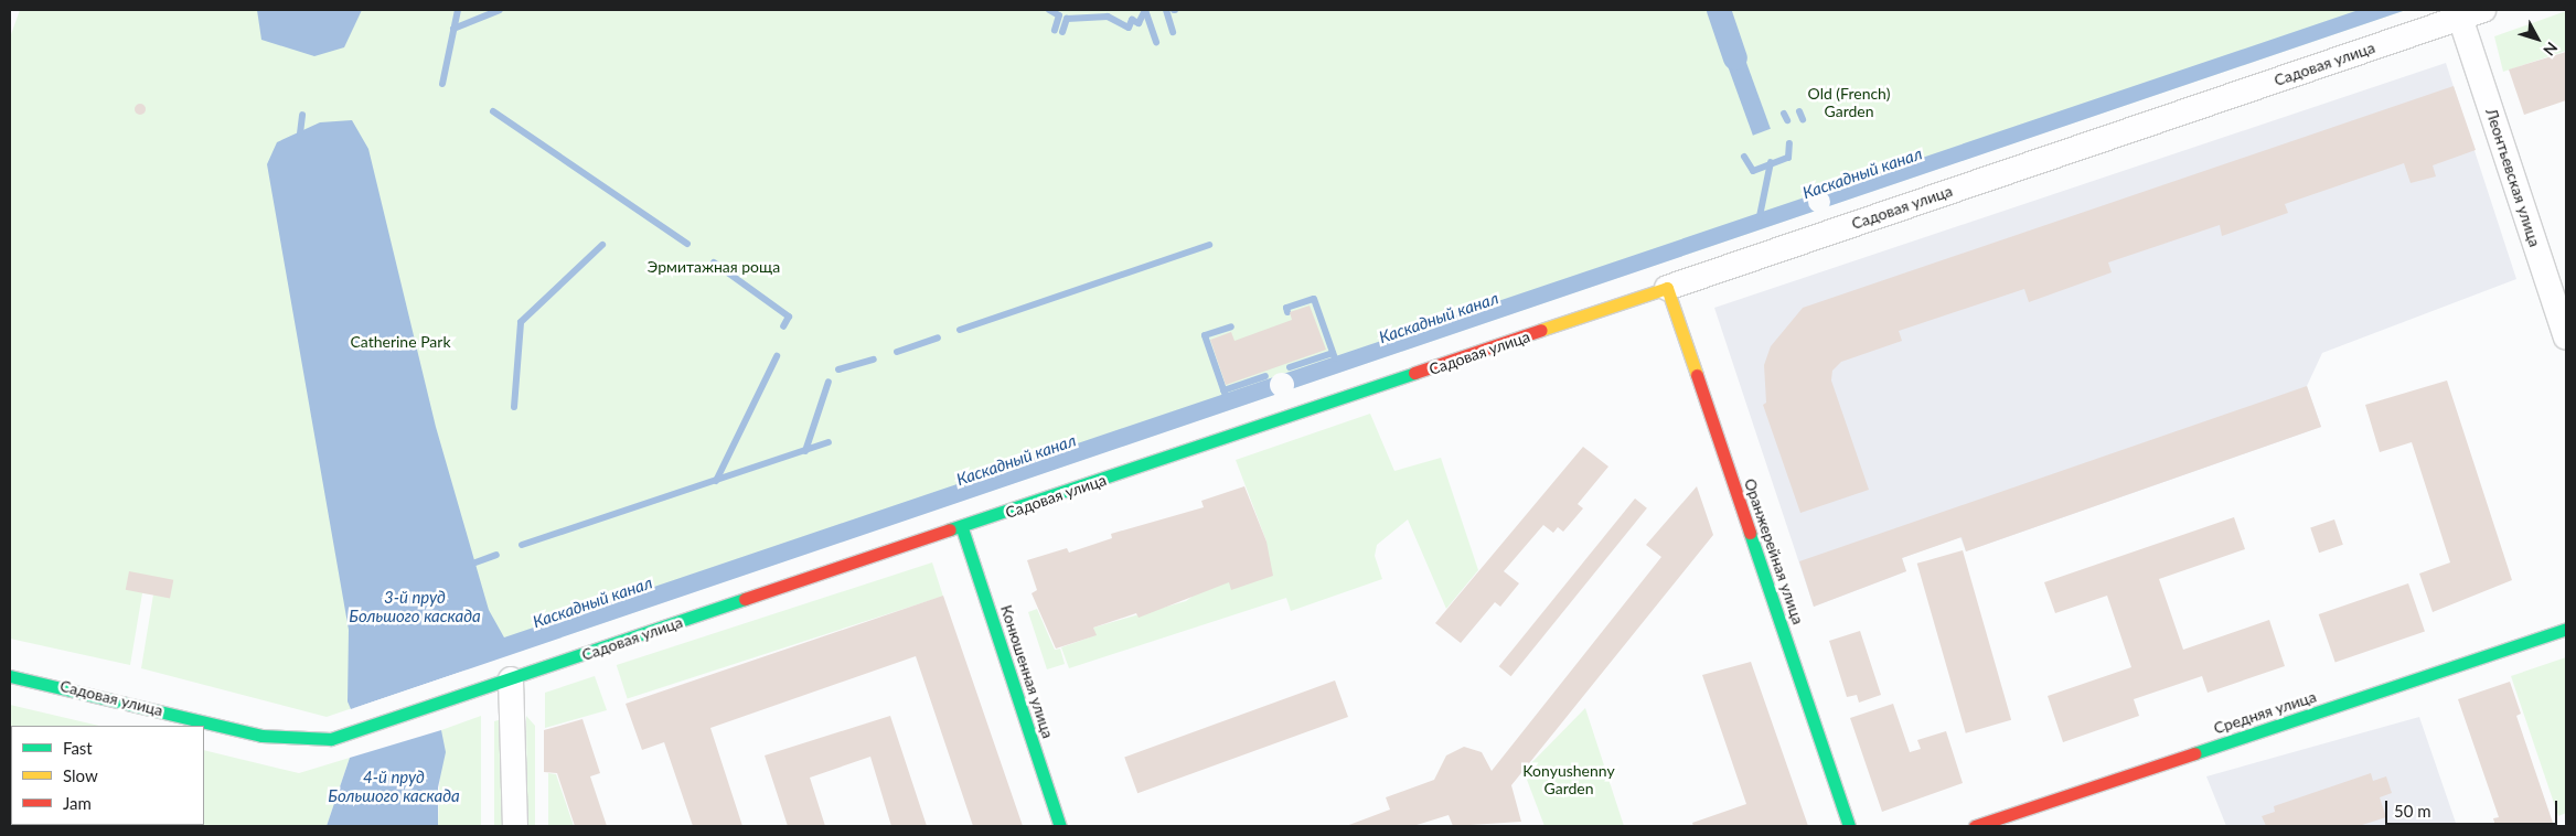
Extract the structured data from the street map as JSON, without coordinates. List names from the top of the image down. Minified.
{"streets":{"main road":["Садовая улица","Оранжерейная улица","Конюшенная улица","Средняя улица"],"street":["Леонтьевская улица"]},"crossings":[["Садовая улица","Леонтьевская улица"],["Садовая улица","Оранжерейная улица"],["Садовая улица","Конюшенная улица"]],"water":["Каскадный канал","3-й пруд Большого каскада","4-й пруд Большого каскада"],"parks":["Old (French) Garden","Эрмитажная роща","Catherine Park","Konyushenny Garden"],"legend":["Fast","Slow","Jam"],"scale_bar":"50 m","north":"bottom right"}
